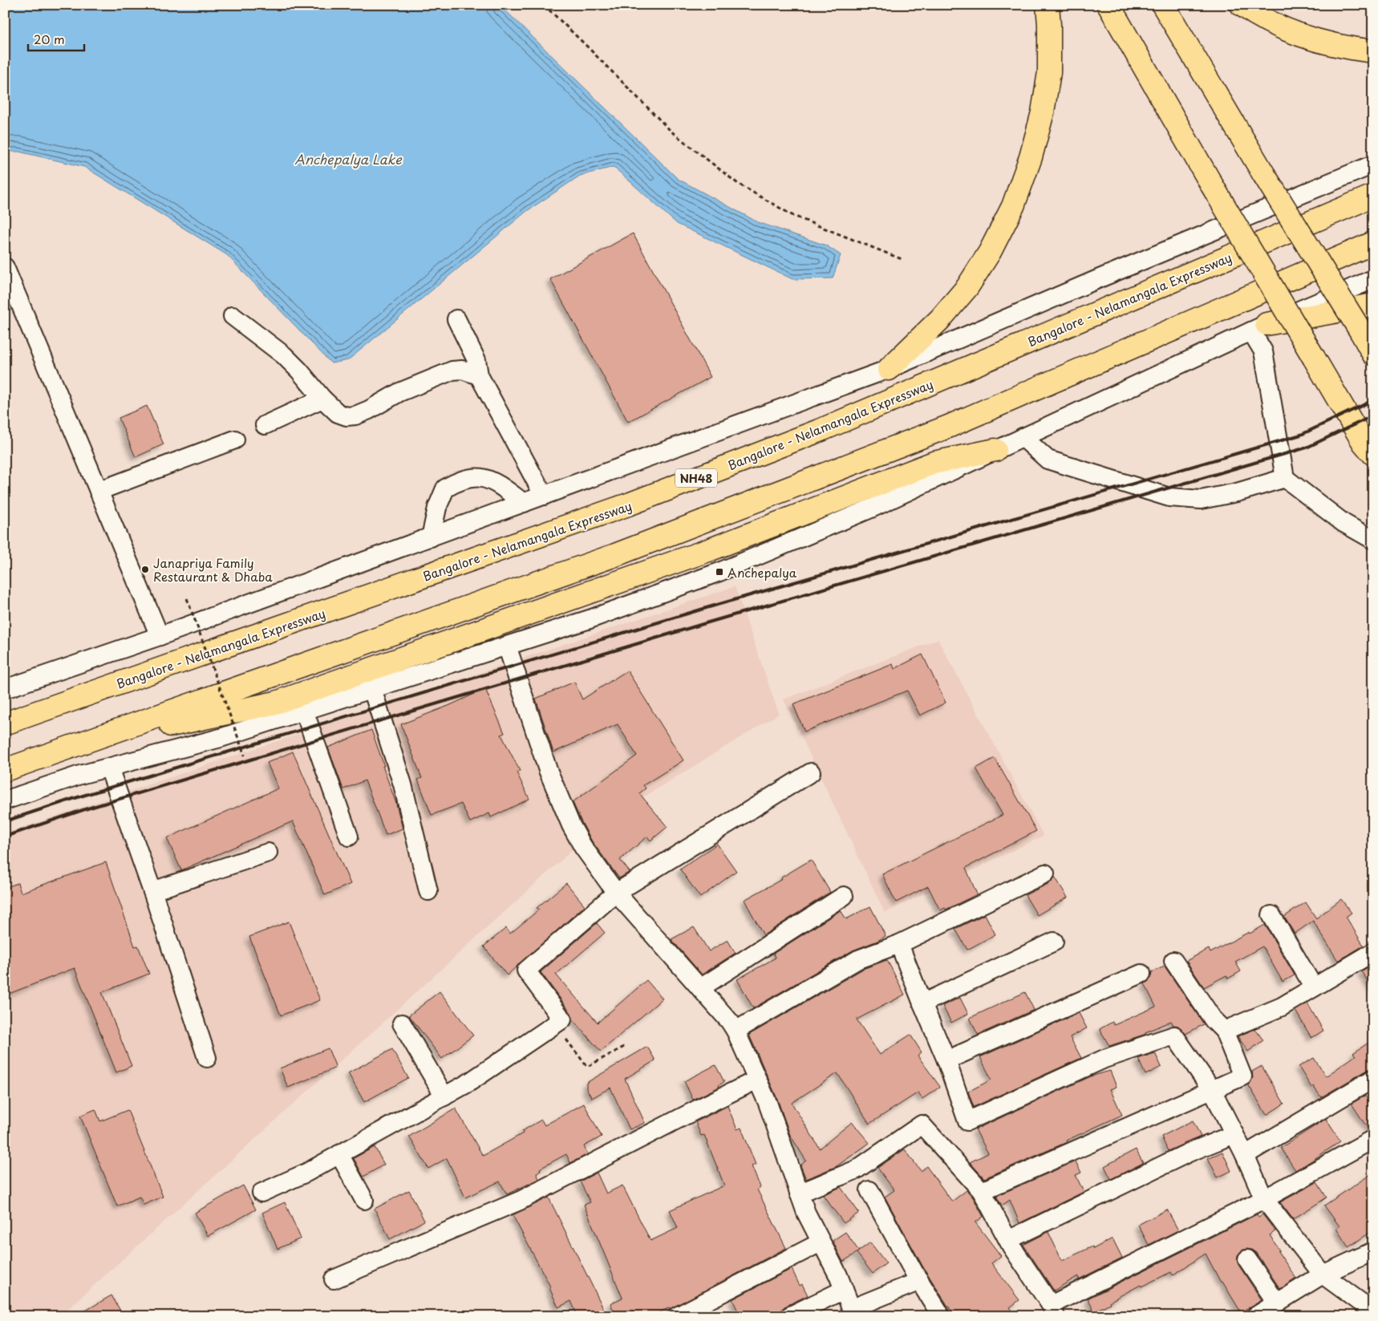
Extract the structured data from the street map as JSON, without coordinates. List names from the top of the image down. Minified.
{"streets":{"highway":["Bangalore - Nelamangala Expressway","NH48"]},"water":["Anchepalya Lake"],"places":{"other":["Janapriya Family Restaurant & Dhaba"],"transit":["Anchepalya"]},"scale_bar":"20 m"}
